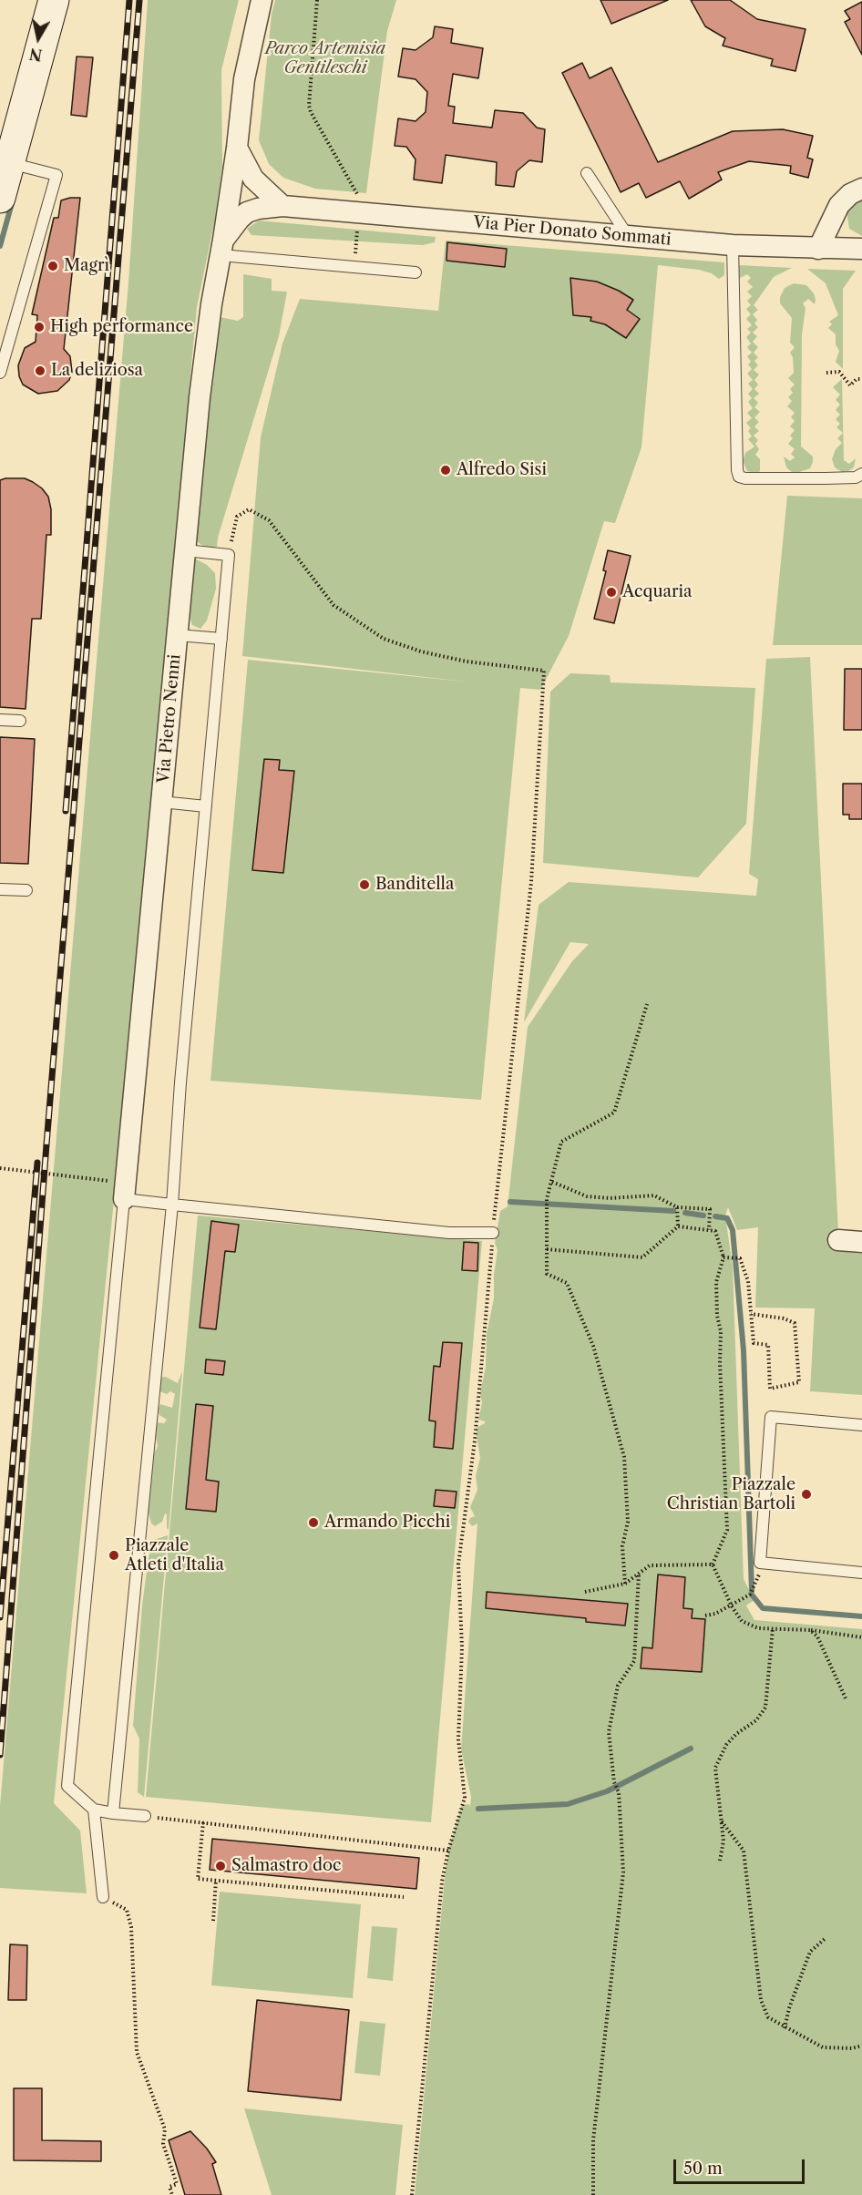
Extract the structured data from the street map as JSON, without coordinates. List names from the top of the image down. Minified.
{"streets":{"street":["Via Pier Donato Sommati","Via Pietro Nenni"]},"crossings":[["Via Pier Donato Sommati","Via Pietro Nenni"]],"parks":["Parco Artemisia Gentileschi"],"places":["Magrì","High performance","La deliziosa","Alfredo Sisi","Acquaria","Banditella","Piazzale Christian Bartoli","Armando Picchi","Piazzale Atleti d'Italia","Salmastro doc"],"scale_bar":"50 m","north":"bottom"}
